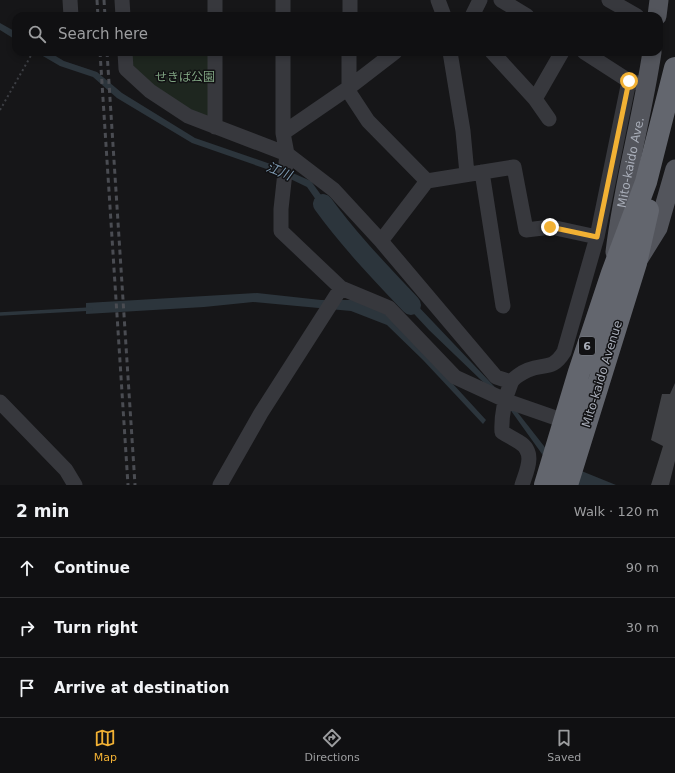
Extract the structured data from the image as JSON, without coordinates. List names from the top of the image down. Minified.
{"streets":{"highway":["6","Mito-kaido Avenue"],"main road":["Mito-kaido Ave."]},"crossings":[["Mito-kaido Ave.","6"],["Mito-kaido Ave.","Mito-kaido Avenue"],["6","Mito-kaido Avenue"]],"water":["江川"],"parks":["せきば公園"],"page":{"search":"Search here","heading":["2 min","Walk · 120 m"],"list":[["Continue","90 m"],["Turn right","30 m"],"Arrive at destination"],"nav":["Map","Directions","Saved"]}}
